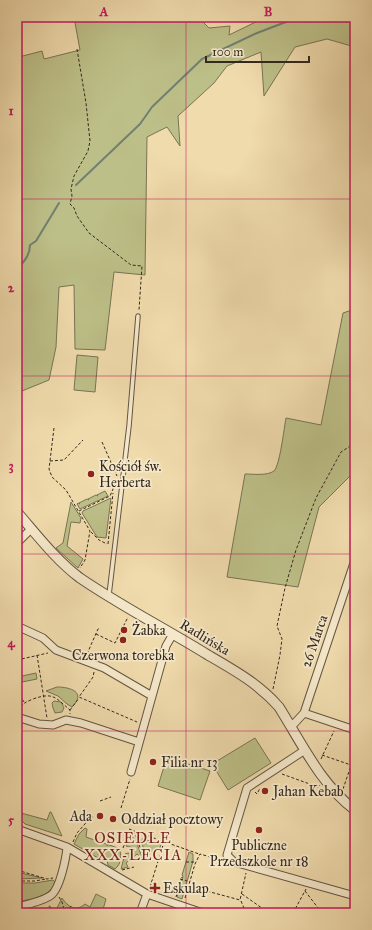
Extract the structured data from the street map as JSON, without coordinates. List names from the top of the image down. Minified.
{"streets":{"street":["Radlińska","26 Marca"]},"crossings":[["Radlińska","26 Marca"]],"districts":["OSIEDLE XXX-LECIA"],"places":{"other":["Kościół św. Herberta","Żabka","Czerwona torebka","Filia nr 13","Jahan Kebab","Ada","Oddział pocztowy","Publiczne Przedszkole nr 18"],"health":["Eskulap"]},"scale_bar":"100 m","grid":{"columns":["A","B"],"rows":["1","2","3","4","5"]}}
